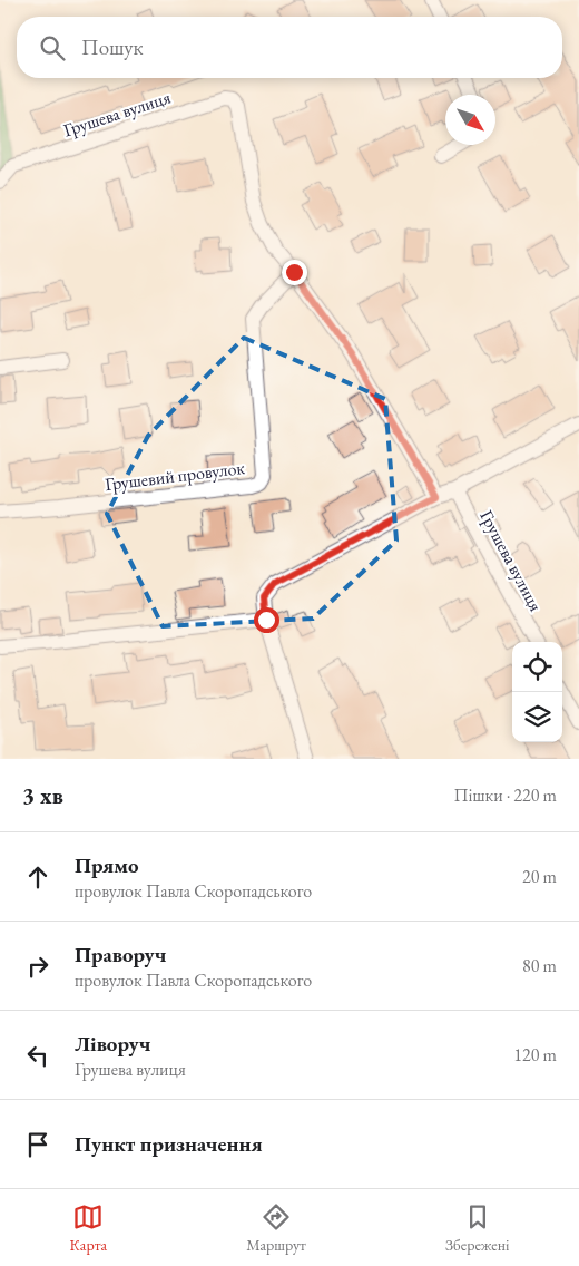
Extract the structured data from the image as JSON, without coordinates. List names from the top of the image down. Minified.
{"streets":{"street":["Грушева вулиця","Грушевий провулок"]},"crossings":[["Грушева вулиця","Грушевий провулок"]],"north":"bottom right","page":{"search":"Пошук","heading":["3 хв","Пішки · 220 m"],"list":[["Прямо","провулок Павла Скоропадського","20 m"],["Праворуч","провулок Павла Скоропадського","80 m"],["Ліворуч","Грушева вулиця","120 m"],"Пункт призначення"],"nav":["Карта","Маршрут","Збережені"]}}
